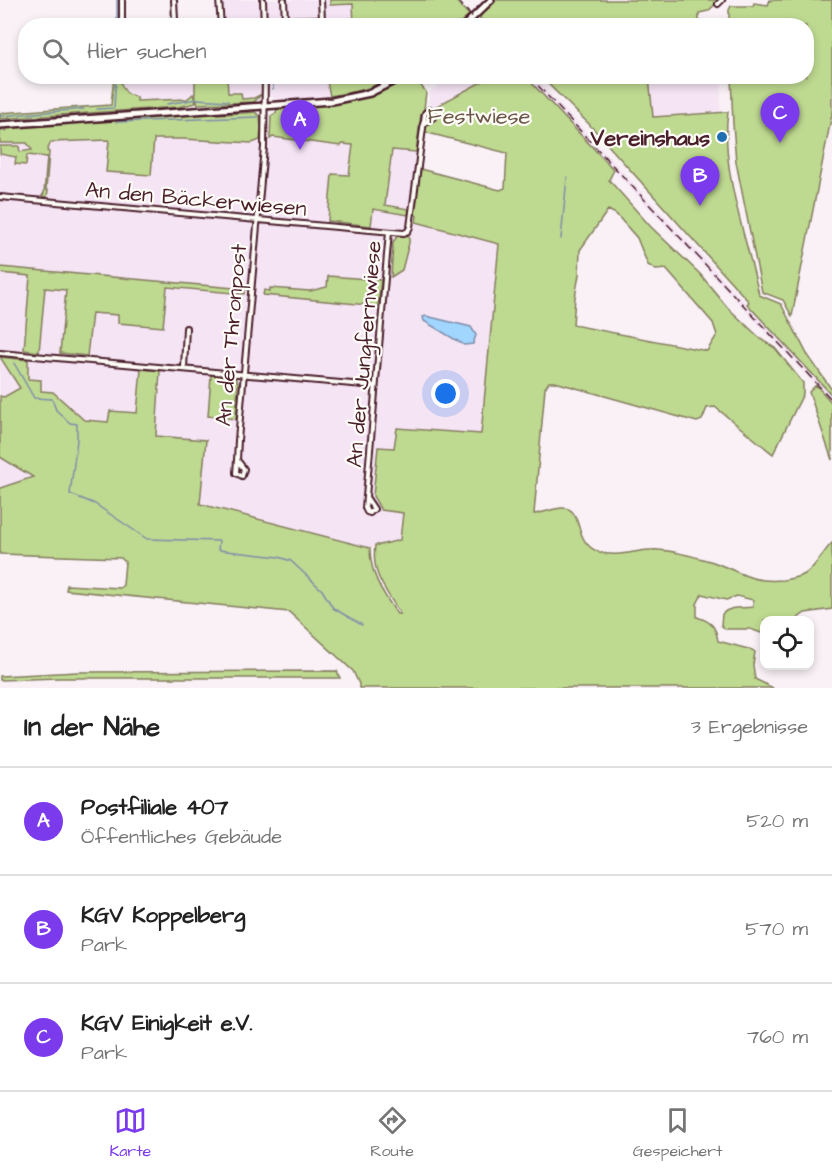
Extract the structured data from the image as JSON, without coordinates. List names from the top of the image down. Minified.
{"streets":{"street":["An den Bäckerwiesen","An der Thronpost","An der Jungfernwiese"]},"crossings":[["An den Bäckerwiesen","An der Thronpost"],["An den Bäckerwiesen","An der Jungfernwiese"]],"parks":["Festwiese"],"places":["Vereinshaus"],"page":{"search":"Hier suchen","pins":["C","A","B"],"heading":["In der Nähe","3 Ergebnisse"],"list":[{"mark":"A","name":"Postfiliale 407","note":"Öffentliches Gebäude","value":"520 m"},{"mark":"B","name":"KGV Koppelberg","note":"Park","value":"570 m"},{"mark":"C","name":"KGV Einigkeit e.V.","note":"Park","value":"760 m"}],"nav":["Karte","Route","Gespeichert"]}}
